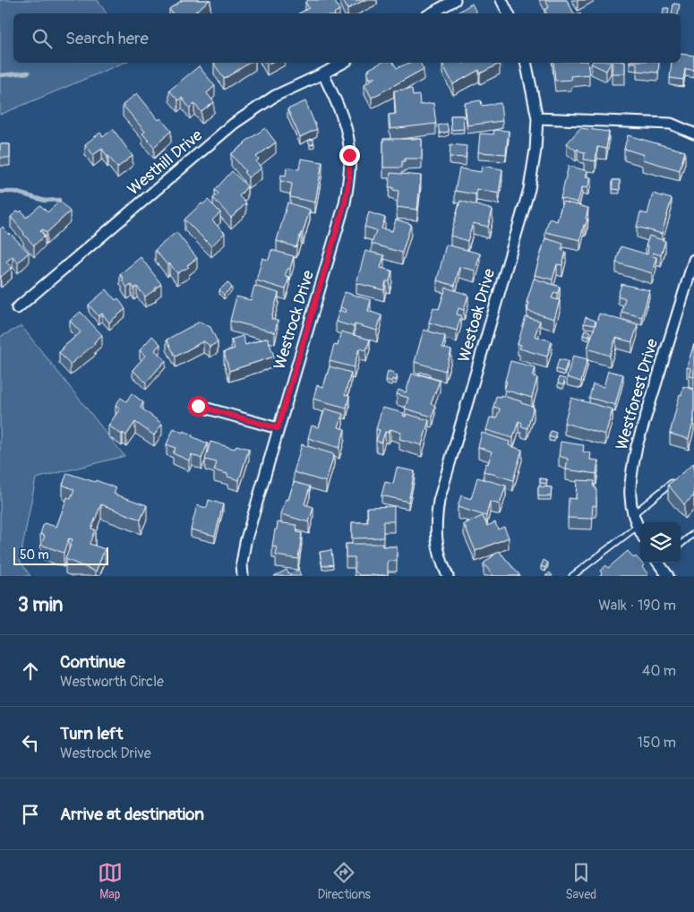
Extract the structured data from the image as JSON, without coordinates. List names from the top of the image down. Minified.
{"streets":{"street":["Westhill Drive","Westoak Drive","Westrock Drive","Westforest Drive"]},"crossings":[["Westhill Drive","Westrock Drive"]],"scale_bar":"50 m","page":{"search":"Search here","scale":"50 m","heading":["3 min","Walk · 190 m"],"list":[["Continue","Westworth Circle","40 m"],["Turn left","Westrock Drive","150 m"],"Arrive at destination"],"nav":["Map","Directions","Saved"]}}
